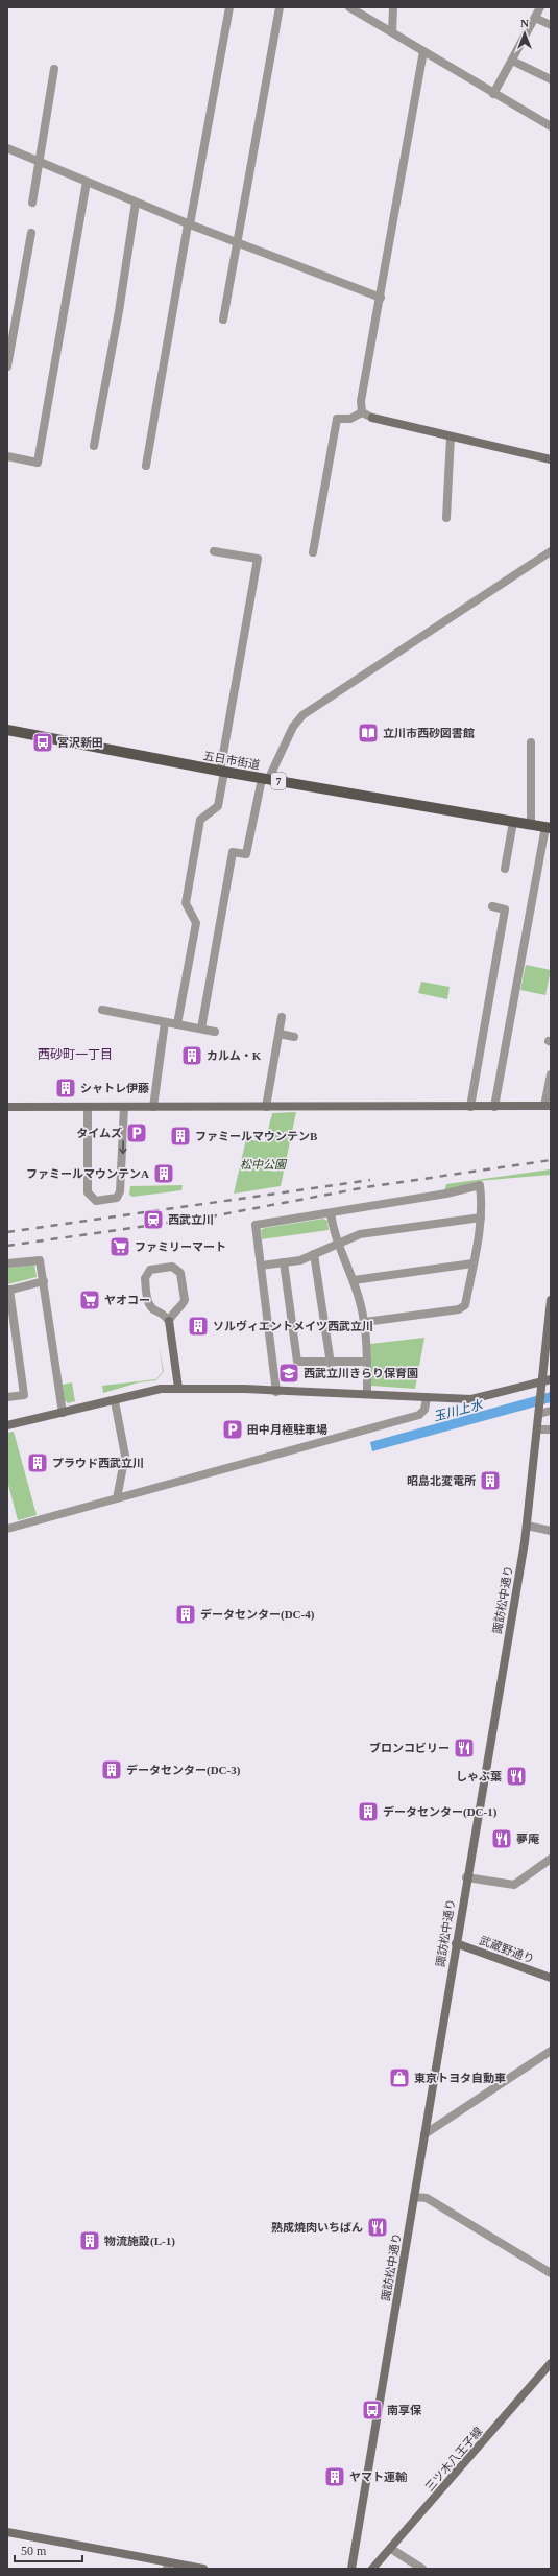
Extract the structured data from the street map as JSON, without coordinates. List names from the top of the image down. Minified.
{"streets":{"main road":["五日市街道","7"],"street":["諏訪松中通り","武蔵野通り","三ツ木八王子線"]},"crossings":[["諏訪松中通り","武蔵野通り"]],"districts":["西砂町一丁目"],"water":["玉川上水"],"parks":["松中公園"],"places":{"library":["立川市西砂図書館"],"bus stop":["宮沢新田","南享保"],"building":["カルム・K","シャトレ伊藤","ファミールマウンテンB","ファミールマウンテンA","ソルヴィエントメイツ西武立川","プラウド西武立川","昭島北変電所","データセンター(DC-4)","データセンター(DC-3)","データセンター(DC-1)","物流施設(L-1)","ヤマト運輸"],"parking":["タイムズ","田中月極駐車場"],"station":["西武立川"],"supermarket":["ファミリーマート","ヤオコー"],"school or university":["西武立川きらり保育園"],"restaurant":["ブロンコビリー","しゃぶ葉","夢庵","熟成焼肉いちばん"],"shop":["東京トヨタ自動車"]},"scale_bar":"50 m","north":"top"}
